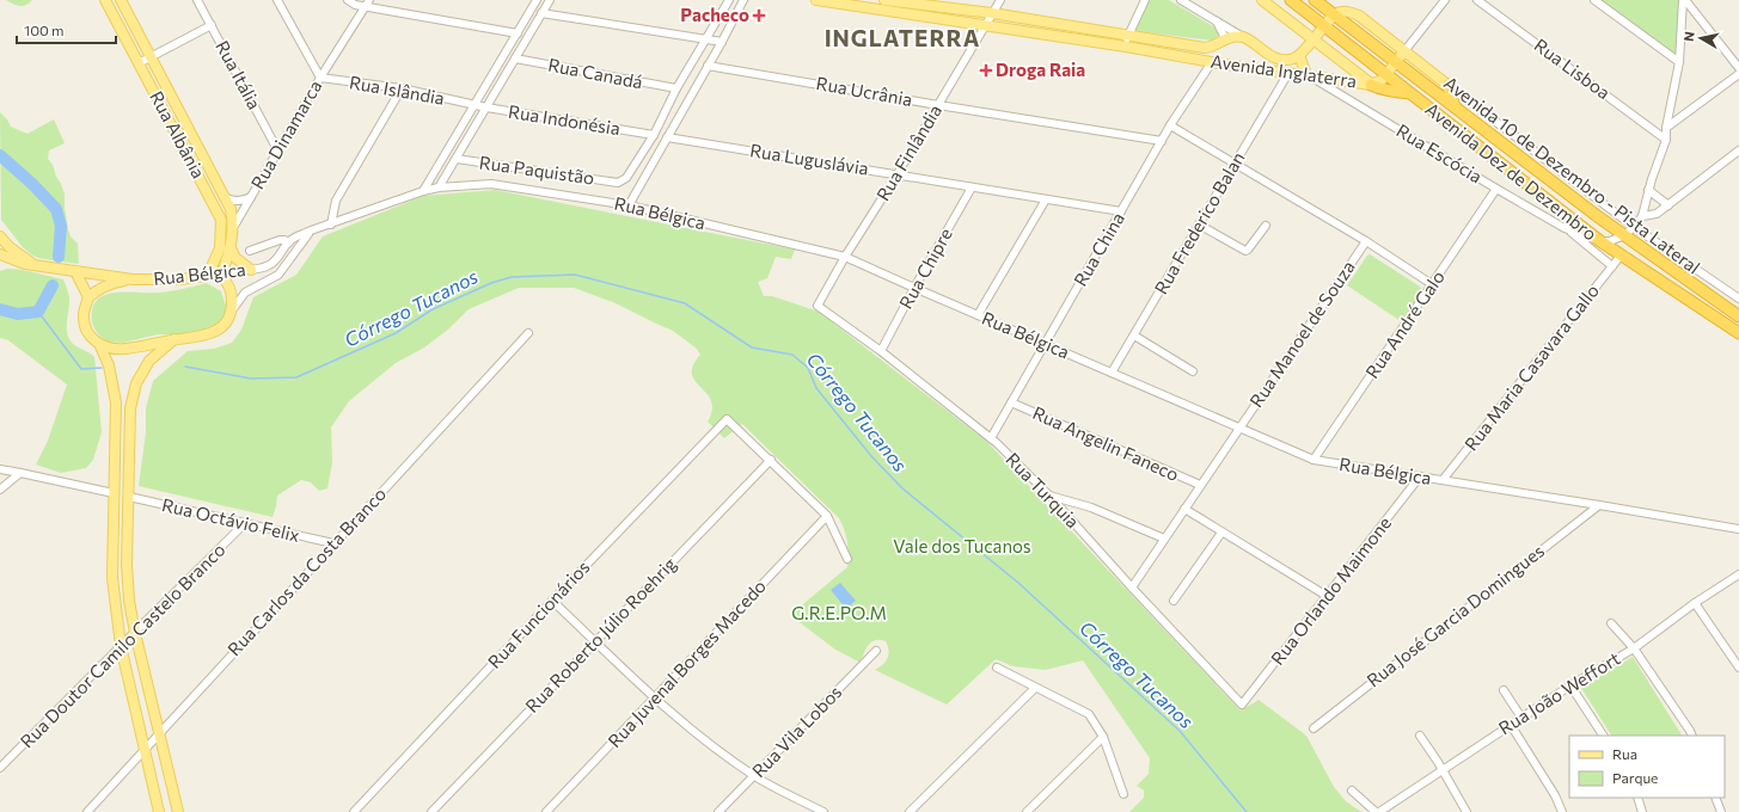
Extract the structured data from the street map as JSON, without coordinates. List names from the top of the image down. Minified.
{"streets":{"highway":["Avenida Dez de Dezembro"],"main road":["Avenida Inglaterra","Rua Albânia","Rua Dinamarca","Avenida 10 de Dezembro - Pista Lateral","Rua Bélgica"],"street":["Rua Lisboa","Rua Canadá","Rua Itália","Rua Islândia","Rua Ucrânia","Rua Indonésia","Rua Finlândia","Rua Escócia","Rua Luguslávia","Rua Paquistão","Rua Frederico Balan","Rua China","Rua Chipre","Rua André Galo","Rua Manoel de Souza","Rua Maria Casavara Gallo","Rua Angelin Faneco","Rua Turquia","Rua Octávio Felix","Rua Carlos da Costa Branco","Rua Orlando Maimone","Rua Funcionários","Rua José Garcia Domingues","Rua Roberto Júlio Roehrig","Rua Doutor Camilo Castelo Branco","Rua Juvenal Borges Macedo","Rua João Weffort","Rua Vila Lobos"]},"crossings":[["Avenida Inglaterra","Rua Finlândia"],["Avenida Inglaterra","Rua Escócia"],["Avenida Inglaterra","Avenida Dez de Dezembro"],["Avenida Inglaterra","Avenida 10 de Dezembro - Pista Lateral"],["Avenida Inglaterra","Rua Frederico Balan"],["Avenida Inglaterra","Rua China"],["Rua Itália","Rua Dinamarca"],["Rua Islândia","Rua Indonésia"],["Rua Islândia","Rua Dinamarca"],["Rua Ucrânia","Rua Finlândia"],["Rua Ucrânia","Rua China"],["Rua Indonésia","Rua Paquistão"],["Rua Albânia","Rua Dinamarca"],["Rua Albânia","Rua Bélgica"],["Rua Dinamarca","Rua Bélgica"],["Rua Finlândia","Rua Luguslávia"],["Rua Finlândia","Rua Bélgica"],["Rua Finlândia","Rua Turquia"],["Rua Escócia","Avenida Dez de Dezembro"],["Rua Escócia","Rua André Galo"],["Rua Luguslávia","Rua China"],["Rua Luguslávia","Rua Chipre"],["Avenida Dez de Dezembro","Rua Maria Casavara Gallo"],["Rua Bélgica","Rua Frederico Balan"],["Rua Bélgica","Rua China"],["Rua Bélgica","Rua Chipre"],["Rua Bélgica","Rua André Galo"],["Rua Bélgica","Rua Manoel de Souza"],["Rua Bélgica","Rua Maria Casavara Gallo"],["Rua Bélgica","Rua Orlando Maimone"],["Rua Bélgica","Rua José Garcia Domingues"],["Rua China","Rua Angelin Faneco"],["Rua China","Rua Turquia"],["Rua Chipre","Rua Turquia"],["Rua Manoel de Souza","Rua Angelin Faneco"],["Rua Manoel de Souza","Rua Turquia"],["Rua Turquia","Rua Orlando Maimone"],["Rua Octávio Felix","Rua Carlos da Costa Branco"],["Rua Octávio Felix","Rua Doutor Camilo Castelo Branco"],["Rua Funcionários","Rua Roberto Júlio Roehrig"]],"districts":["INGLATERRA"],"water":["Córrego Tucanos"],"parks":["Vale dos Tucanos","G.R.E.PO.M"],"places":{"health":["Pacheco","Droga Raia"]},"legend":["Rua","Parque"],"scale_bar":"100 m","north":"left"}
